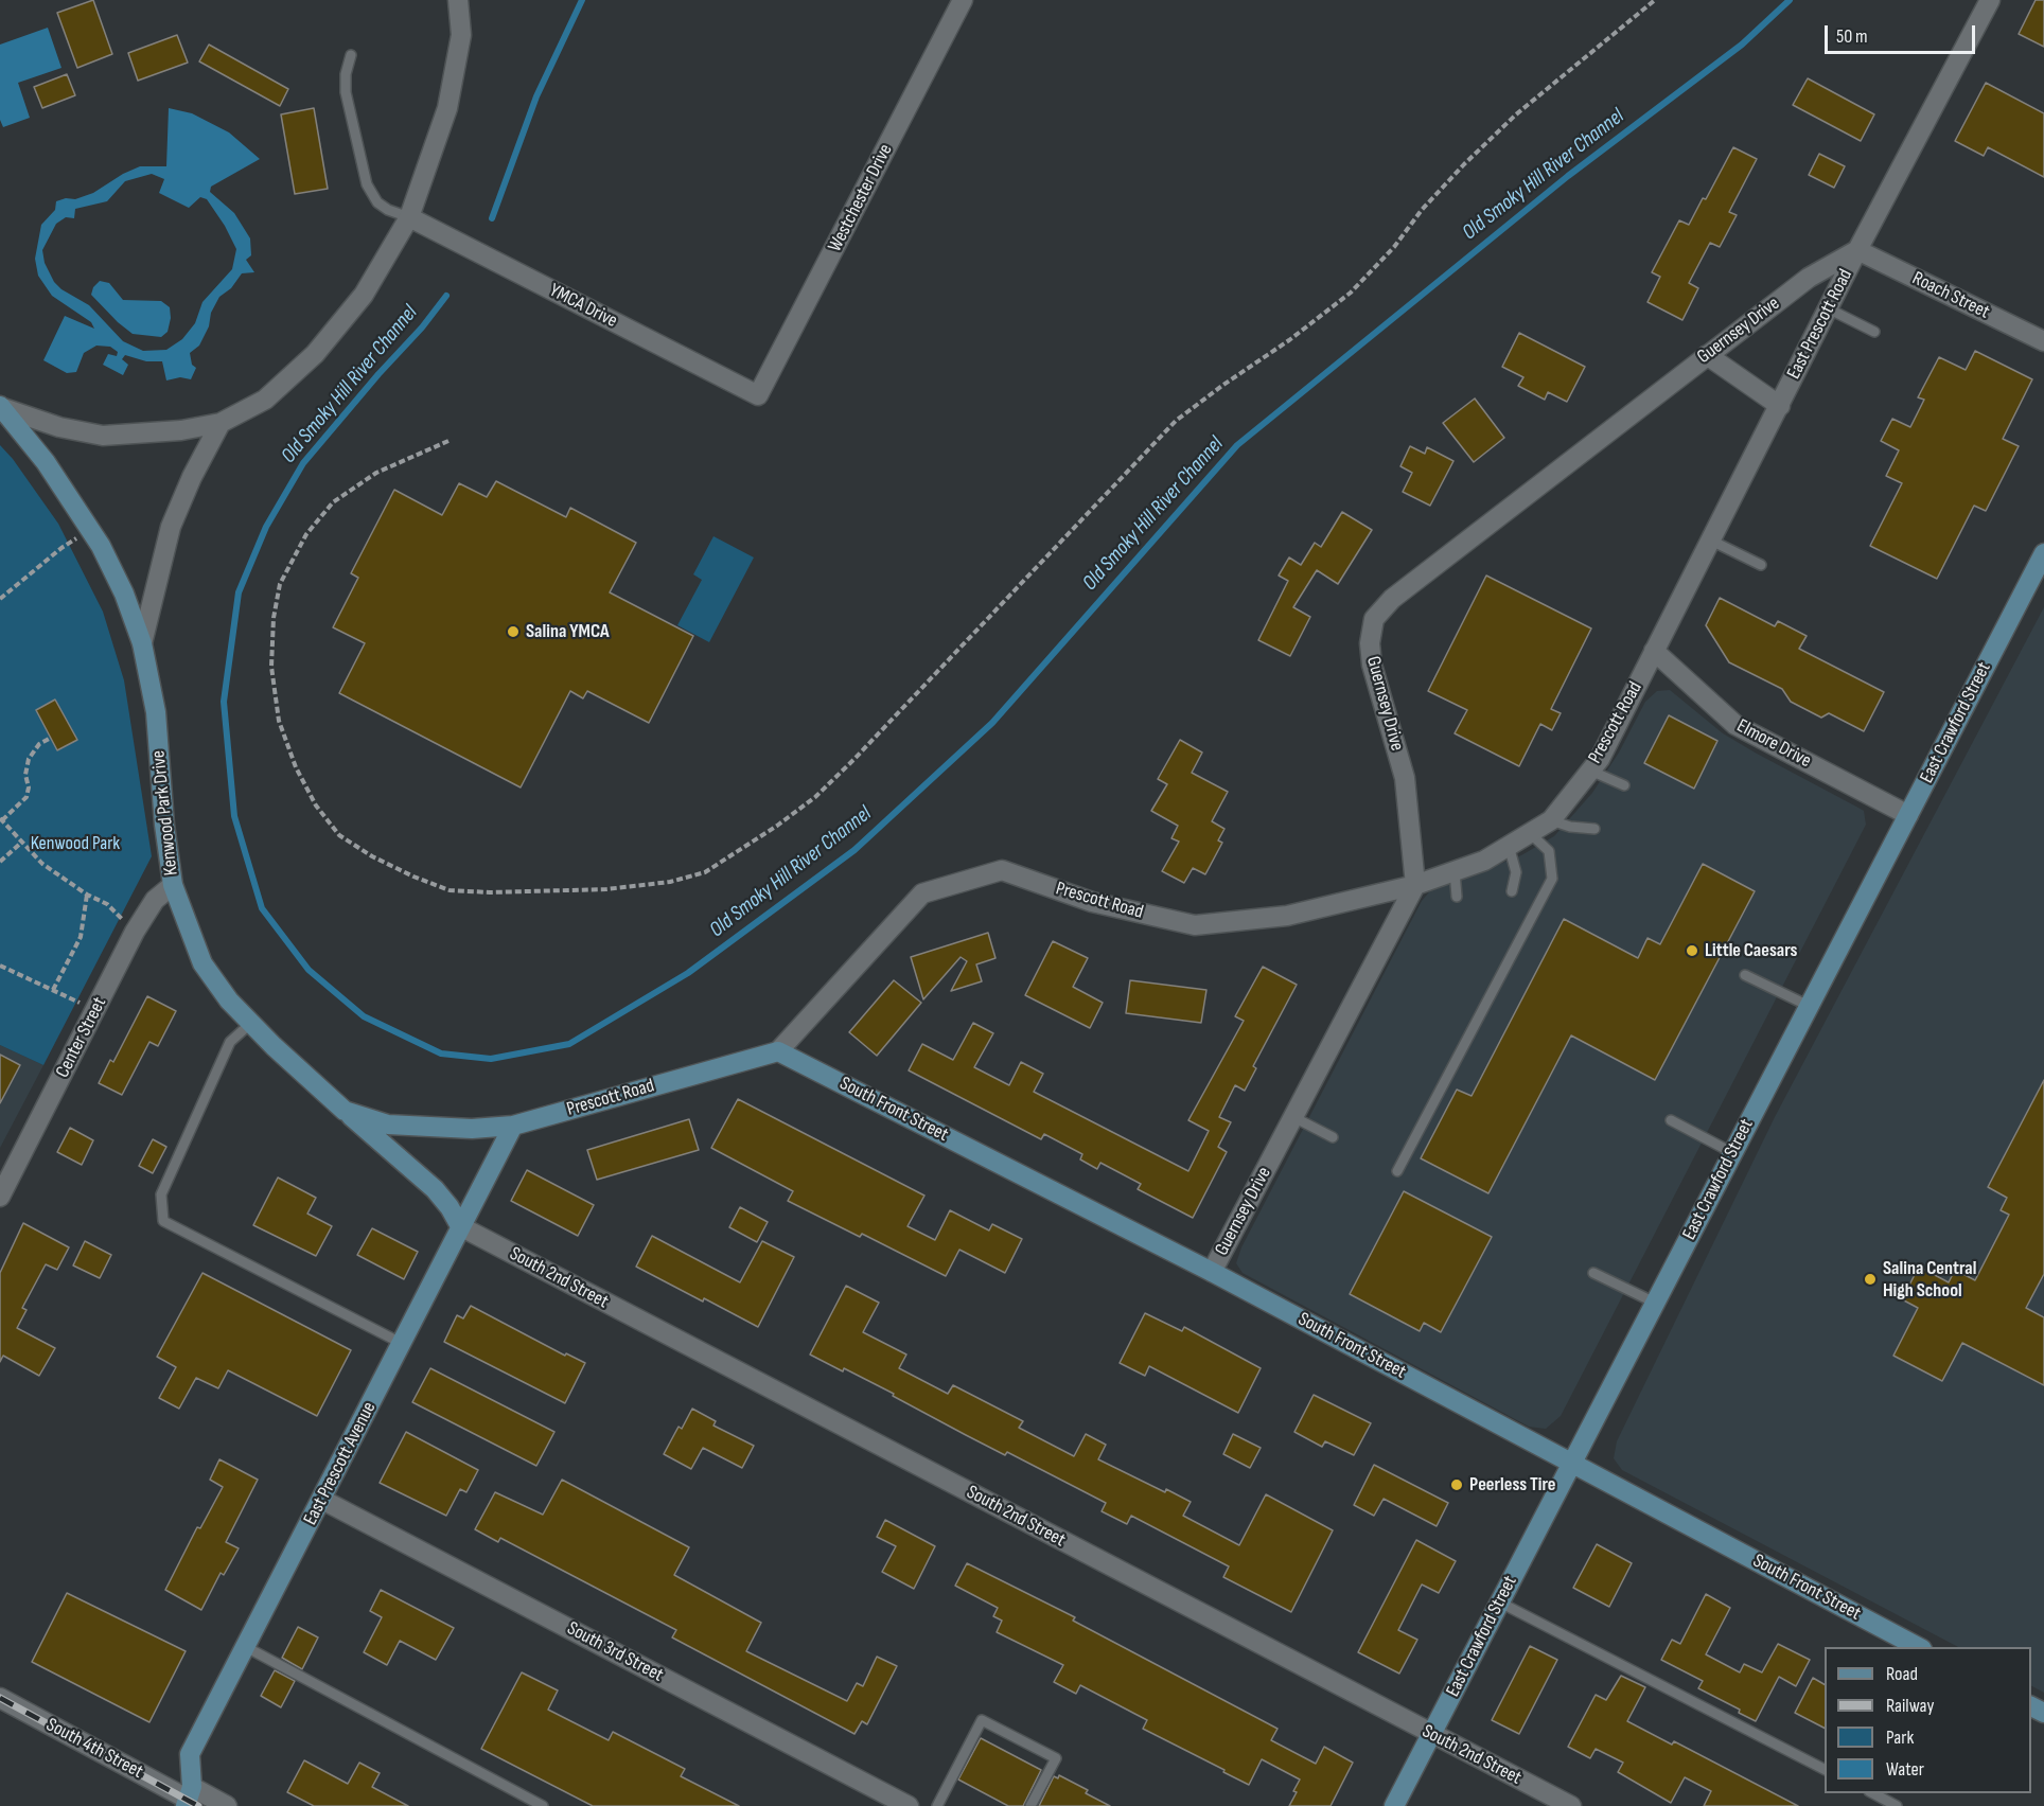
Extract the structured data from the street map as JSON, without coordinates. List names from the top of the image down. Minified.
{"streets":{"street":["Westchester Drive","Roach Street","YMCA Drive","East Prescott Road","Guernsey Drive","Prescott Road","East Crawford Street","Elmore Drive","Kenwood Park Drive","Center Street","South Front Street","South 2nd Street","East Prescott Avenue","South 3rd Street","South 4th Street"]},"crossings":[["Westchester Drive","YMCA Drive"],["Roach Street","East Prescott Road"],["Roach Street","Guernsey Drive"],["East Prescott Road","Guernsey Drive"],["East Prescott Road","Prescott Road"],["East Prescott Road","Elmore Drive"],["Guernsey Drive","Prescott Road"],["Guernsey Drive","South Front Street"],["Prescott Road","Elmore Drive"],["Prescott Road","Kenwood Park Drive"],["Prescott Road","South Front Street"],["Prescott Road","East Prescott Avenue"],["East Crawford Street","Elmore Drive"],["East Crawford Street","South Front Street"],["East Crawford Street","South 2nd Street"],["Kenwood Park Drive","Center Street"],["Kenwood Park Drive","South 2nd Street"],["Kenwood Park Drive","East Prescott Avenue"],["South 2nd Street","East Prescott Avenue"],["East Prescott Avenue","South 3rd Street"],["East Prescott Avenue","South 4th Street"]],"water":["Old Smoky Hill River Channel"],"parks":["Kenwood Park"],"places":["Salina YMCA","Little Caesars","Salina Central High School","Peerless Tire"],"legend":["Road","Railway","Park","Water"],"scale_bar":"50 m"}
